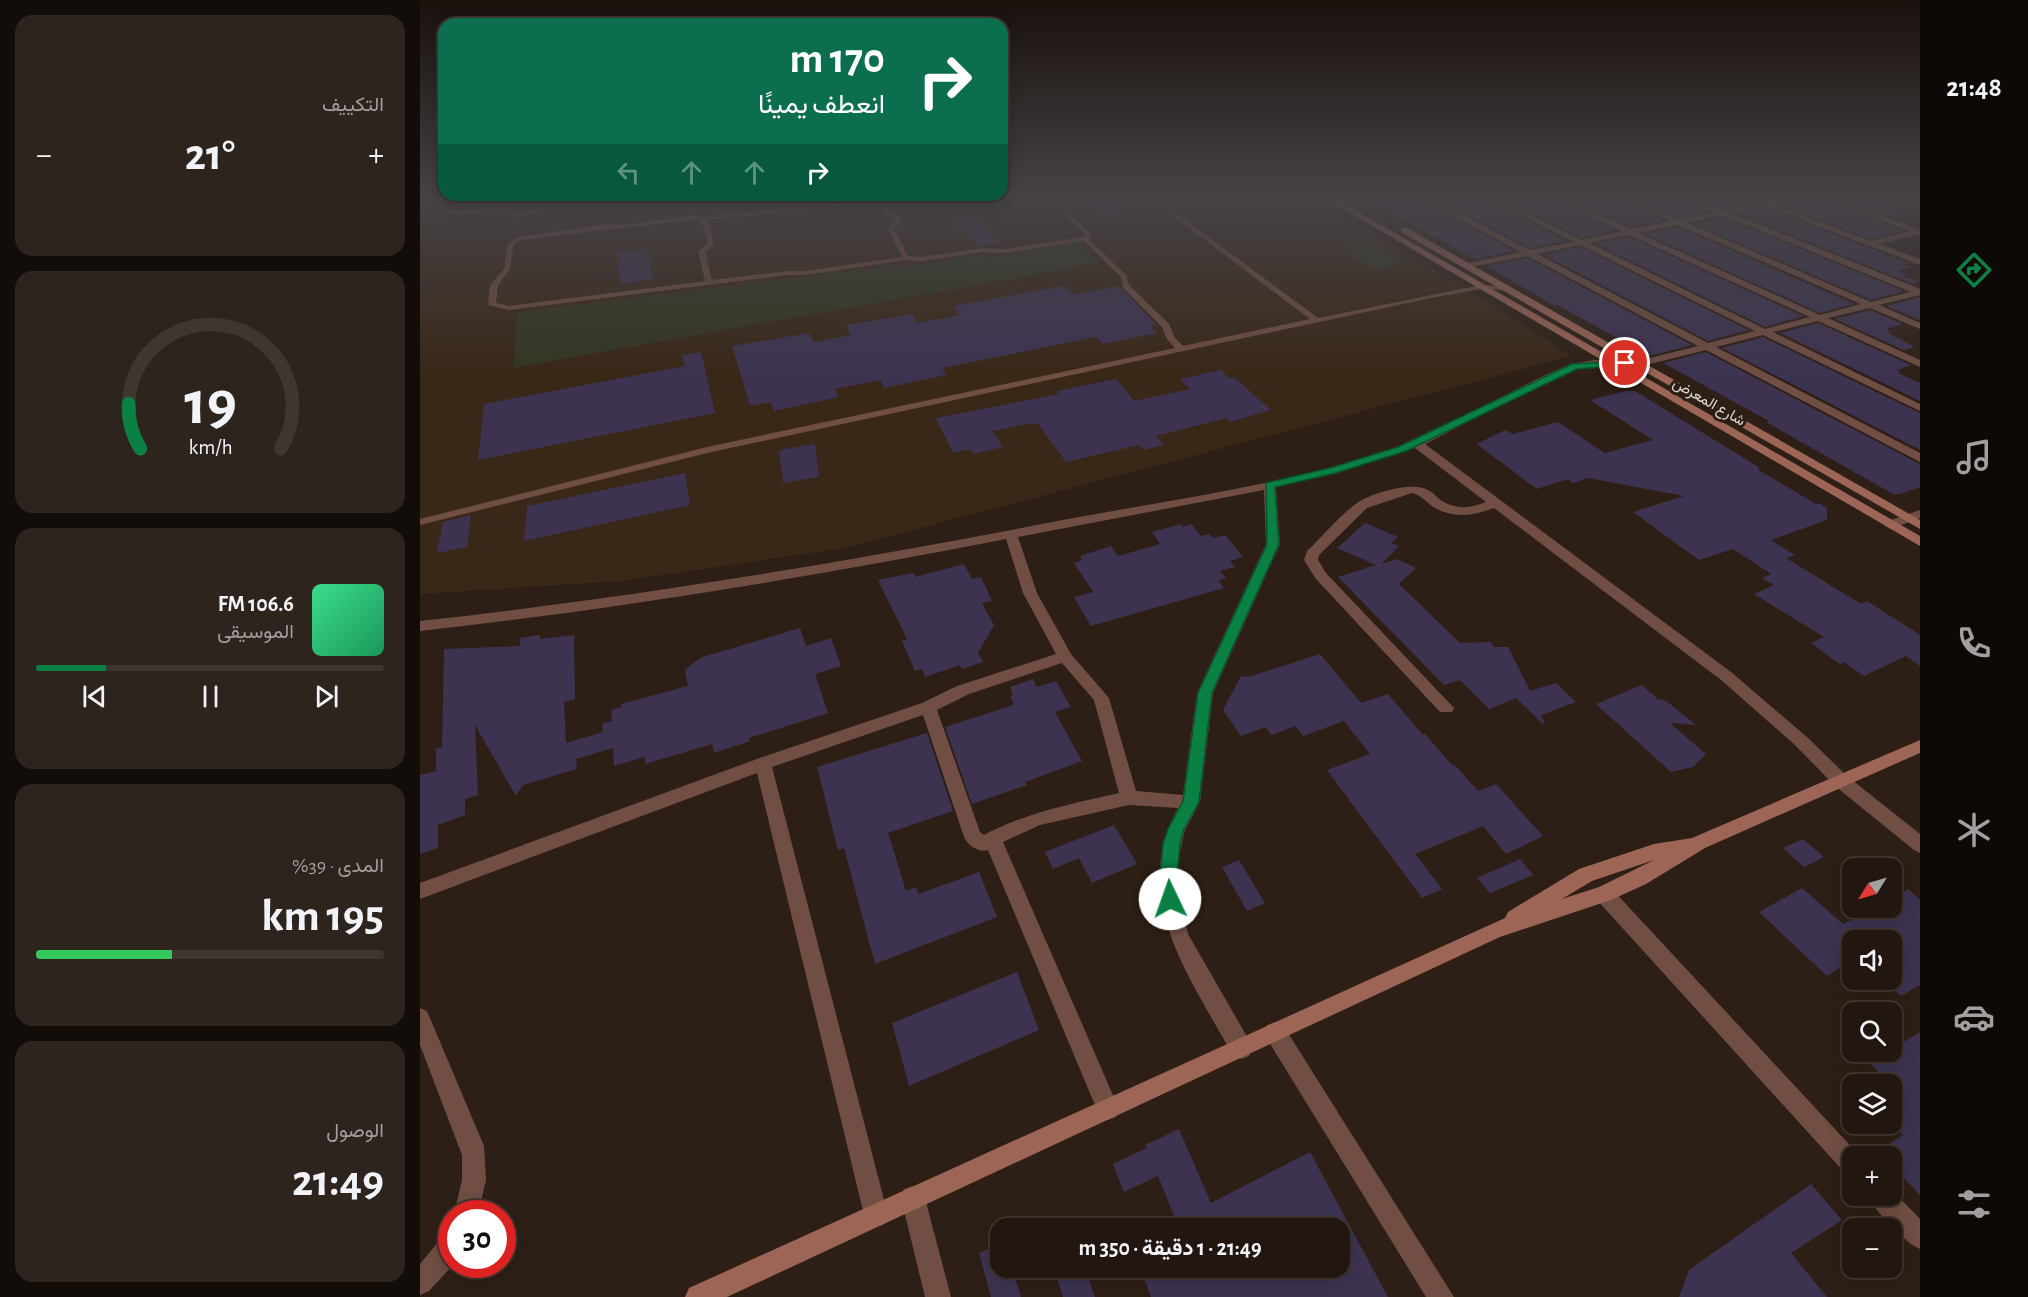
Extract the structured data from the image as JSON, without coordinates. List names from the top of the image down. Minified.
{"streets":{"main road":["شارع المعرض"]},"north":"bottom left","page":{"tabs":"21:48","tile":["التكييف",["المدى · 39%","195 km"],["الوصول","21:49"]],"turn":["170 m","انعطف يمينًا"],"heat":["−","21°","+"],"song":["106.6 FM","الموسيقى"],"map_buttons":["+","−"],"limit":"30","trip":"21:49 · 1 دقيقة · 350 m","gauge":["19","km/h"]}}
